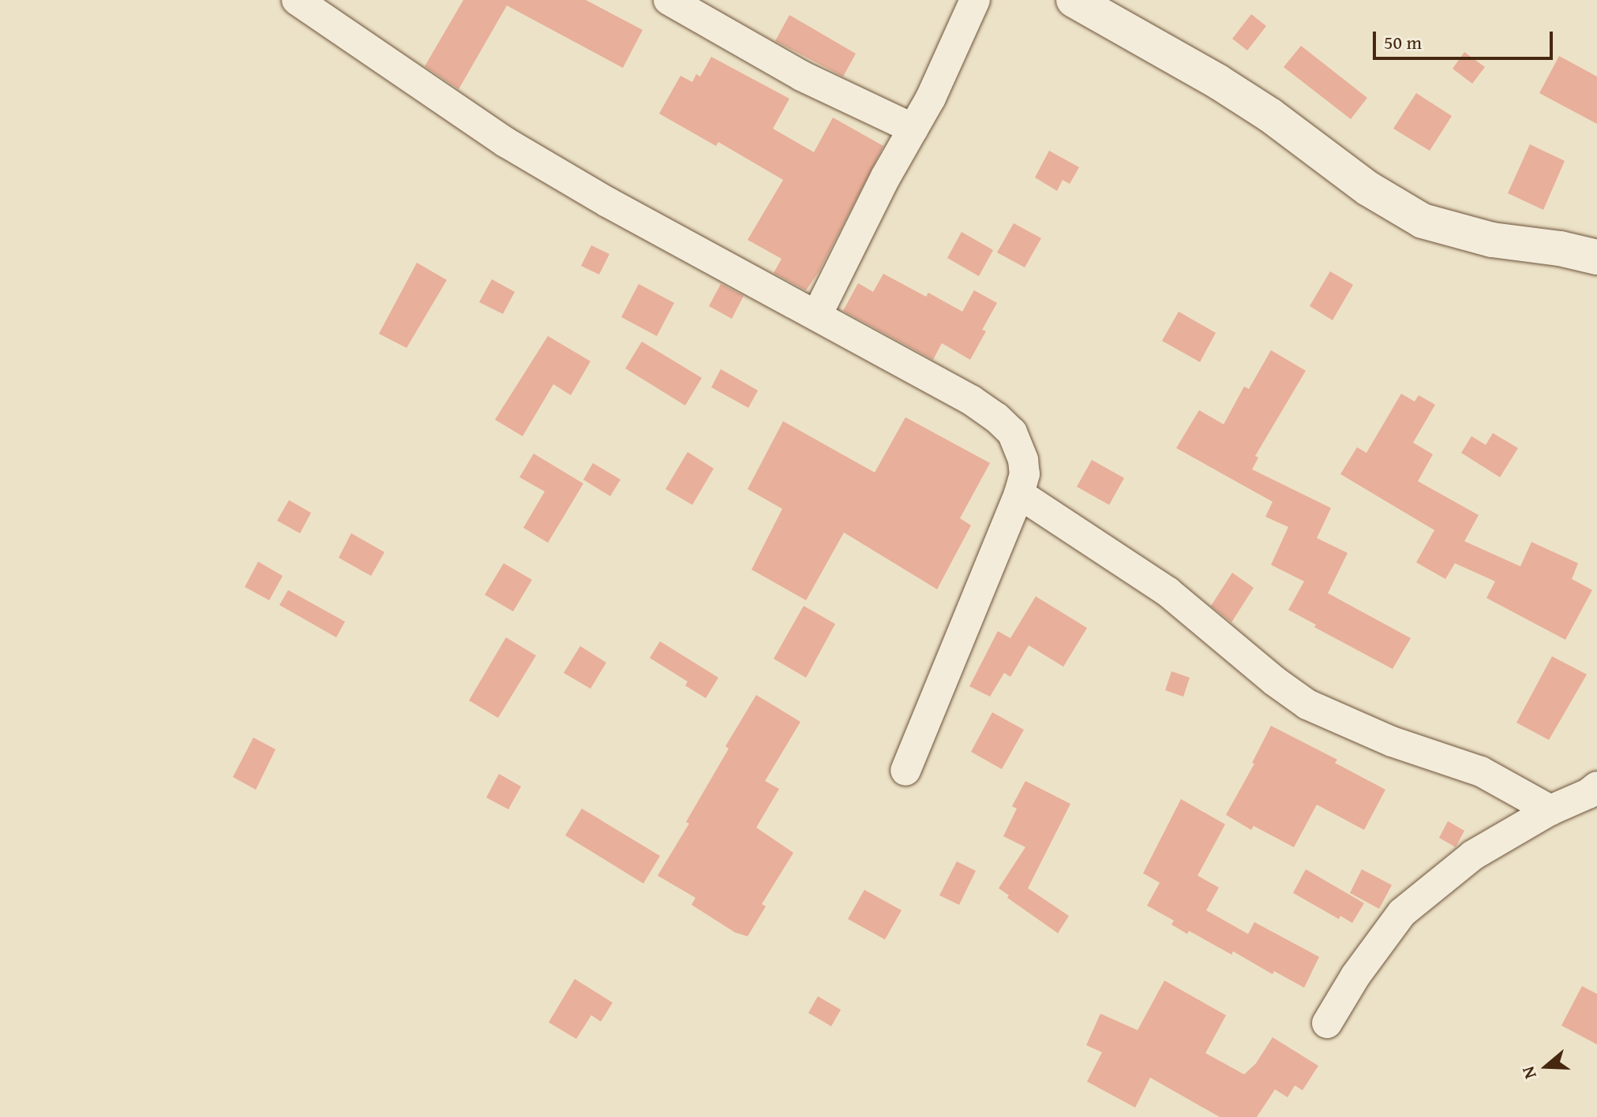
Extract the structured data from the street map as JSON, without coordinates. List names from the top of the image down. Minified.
{"scale_bar":"50 m","north":"left"}
